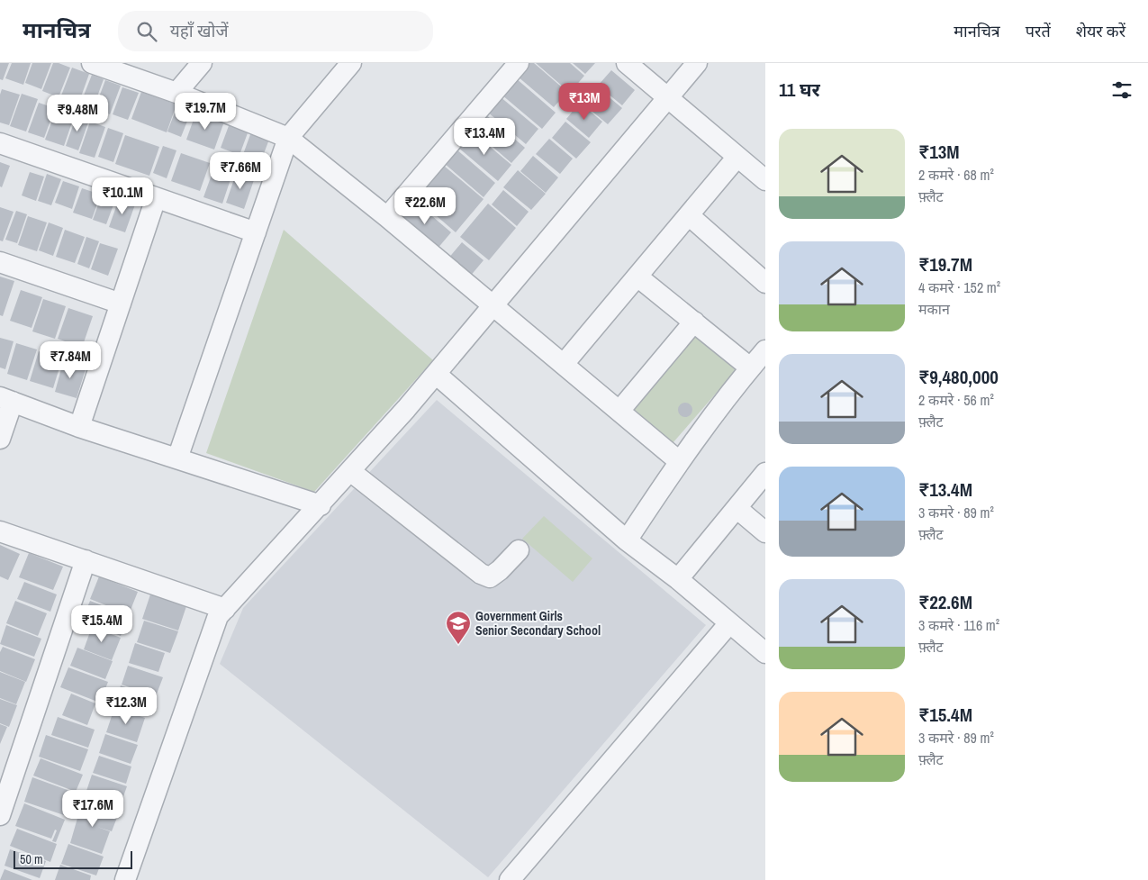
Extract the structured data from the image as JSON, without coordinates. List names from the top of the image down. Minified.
{"places":{"school or university":["Government Girls Senior Secondary School"]},"scale_bar":"50 m","page":{"header":"मानचित्र","search":"यहाँ खोजें","nav":["मानचित्र","परतें","शेयर करें"],"heading":"11 घर","price":["₹13M","₹19.7M","₹9.48M","₹13.4M","₹7.66M","₹10.1M","₹22.6M","₹7.84M","₹15.4M","₹12.3M","₹17.6M"],"list":[{"name":"₹13M","note":"2 कमरे · 68 m² · फ़्लैट"},{"name":"₹19.7M","note":"4 कमरे · 152 m² · मकान"},{"name":"₹9,480,000","note":"2 कमरे · 56 m² · फ़्लैट"},{"name":"₹13.4M","note":"3 कमरे · 89 m² · फ़्लैट"},{"name":"₹22.6M","note":"3 कमरे · 116 m² · फ़्लैट"},{"name":"₹15.4M","note":"3 कमरे · 89 m² · फ़्लैट"}],"scale":"50 m"}}
